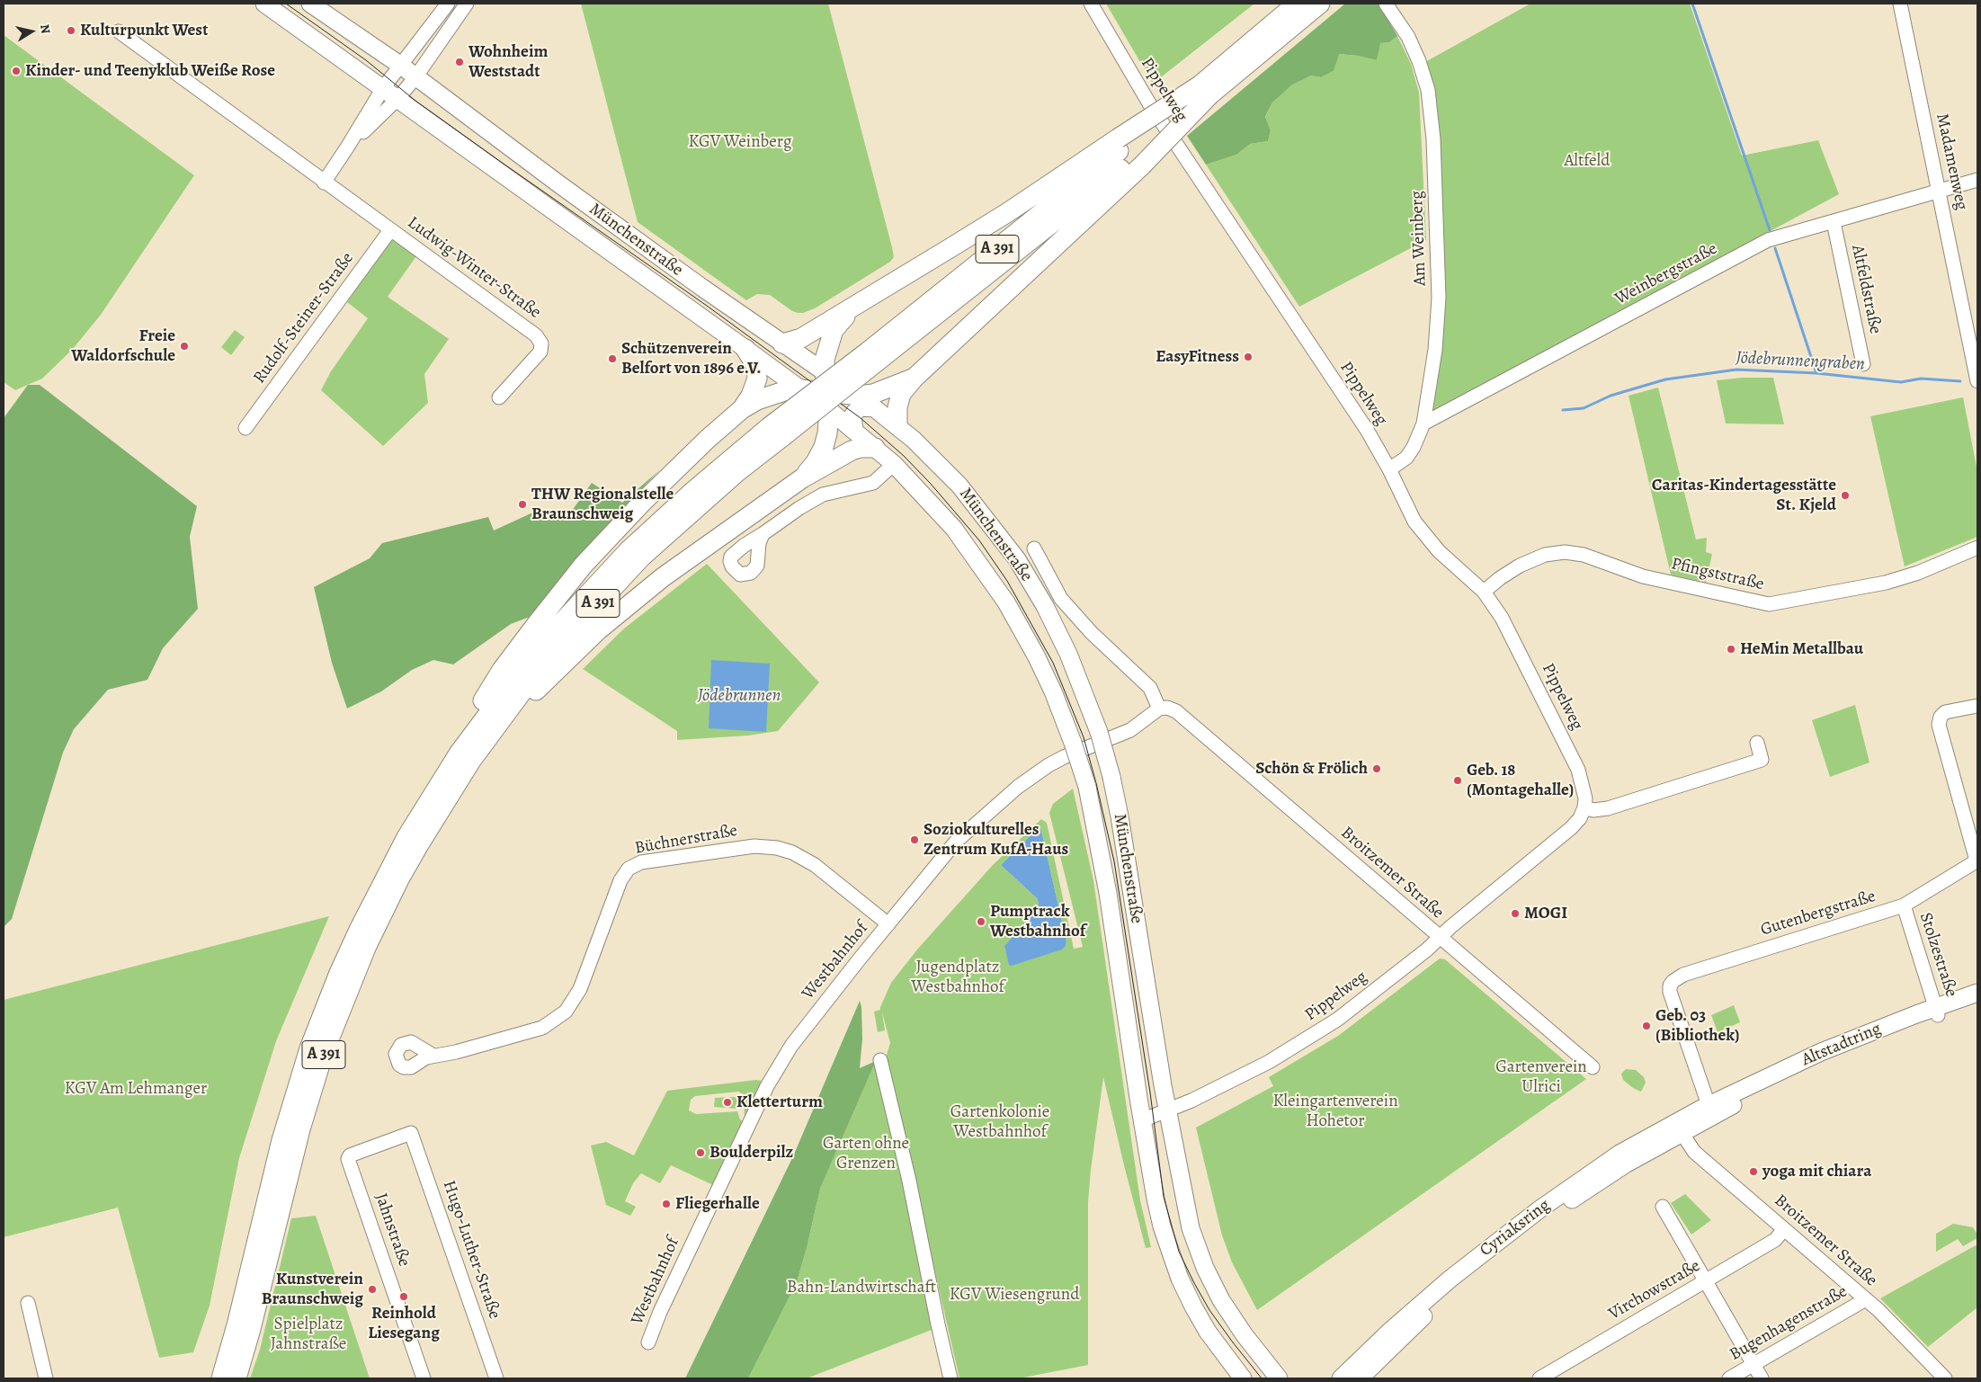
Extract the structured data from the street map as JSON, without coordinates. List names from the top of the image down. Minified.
{"streets":{"highway":["A 391"],"main road":["Münchenstraße","Altstadtring","Cyriaksring"],"street":["Pippelweg","Madamenweg","Am Weinberg","Ludwig-Winter-Straße","Weinbergstraße","Altfeldstraße","Rudolf-Steiner-Straße","Pfingststraße","Büchnerstraße","Broitzemer Straße","Gutenbergstraße","Stolzestraße","Westbahnhof","Jahnstraße","Hugo-Luther-Straße","Virchowstraße","Bugenhagenstraße"]},"crossings":[["Pippelweg","Am Weinberg"],["Pippelweg","Münchenstraße"],["Pippelweg","Pfingststraße"],["Pippelweg","Broitzemer Straße"],["Madamenweg","Weinbergstraße"],["Am Weinberg","Weinbergstraße"],["Ludwig-Winter-Straße","Rudolf-Steiner-Straße"],["Weinbergstraße","Altfeldstraße"],["Büchnerstraße","Westbahnhof"],["Broitzemer Straße","Westbahnhof"],["Broitzemer Straße","Cyriaksring"],["Broitzemer Straße","Virchowstraße"],["Broitzemer Straße","Bugenhagenstraße"],["Gutenbergstraße","Stolzestraße"],["Gutenbergstraße","Altstadtring"],["Gutenbergstraße","Cyriaksring"],["Stolzestraße","Altstadtring"],["Altstadtring","Cyriaksring"],["Jahnstraße","Hugo-Luther-Straße"]],"water":["Jödebrunnengraben","Jödebrunnen"],"parks":["KGV Weinberg","Altfeld","Jugendplatz Westbahnhof","Gartenverein Ulrici","KGV Am Lehmanger","Kleingartenverein Hohetor","Gartenkolonie Westbahnhof","Garten ohne Grenzen","Bahn-Landwirtschaft","KGV Wiesengrund","Spielplatz Jahnstraße"],"places":["Kulturpunkt West","Wohnheim Weststadt","Kinder- und Teenyklub Weiße Rose","Freie Waldorfschule","EasyFitness","Schützenverein Belfort von 1896 e.V.","Caritas-Kindertagesstätte St. Kjeld","THW Regionalstelle Braunschweig","HeMin Metallbau","Schön & Frölich","Geb. 18 (Montagehalle)","Soziokulturelles Zentrum KufA-Haus","MOGI","Pumptrack Westbahnhof","Geb. 03 (Bibliothek)","Kletterturm","Boulderpilz","yoga mit chiara","Fliegerhalle","Kunstverein Braunschweig","Reinhold Liesegang"],"north":"right"}
